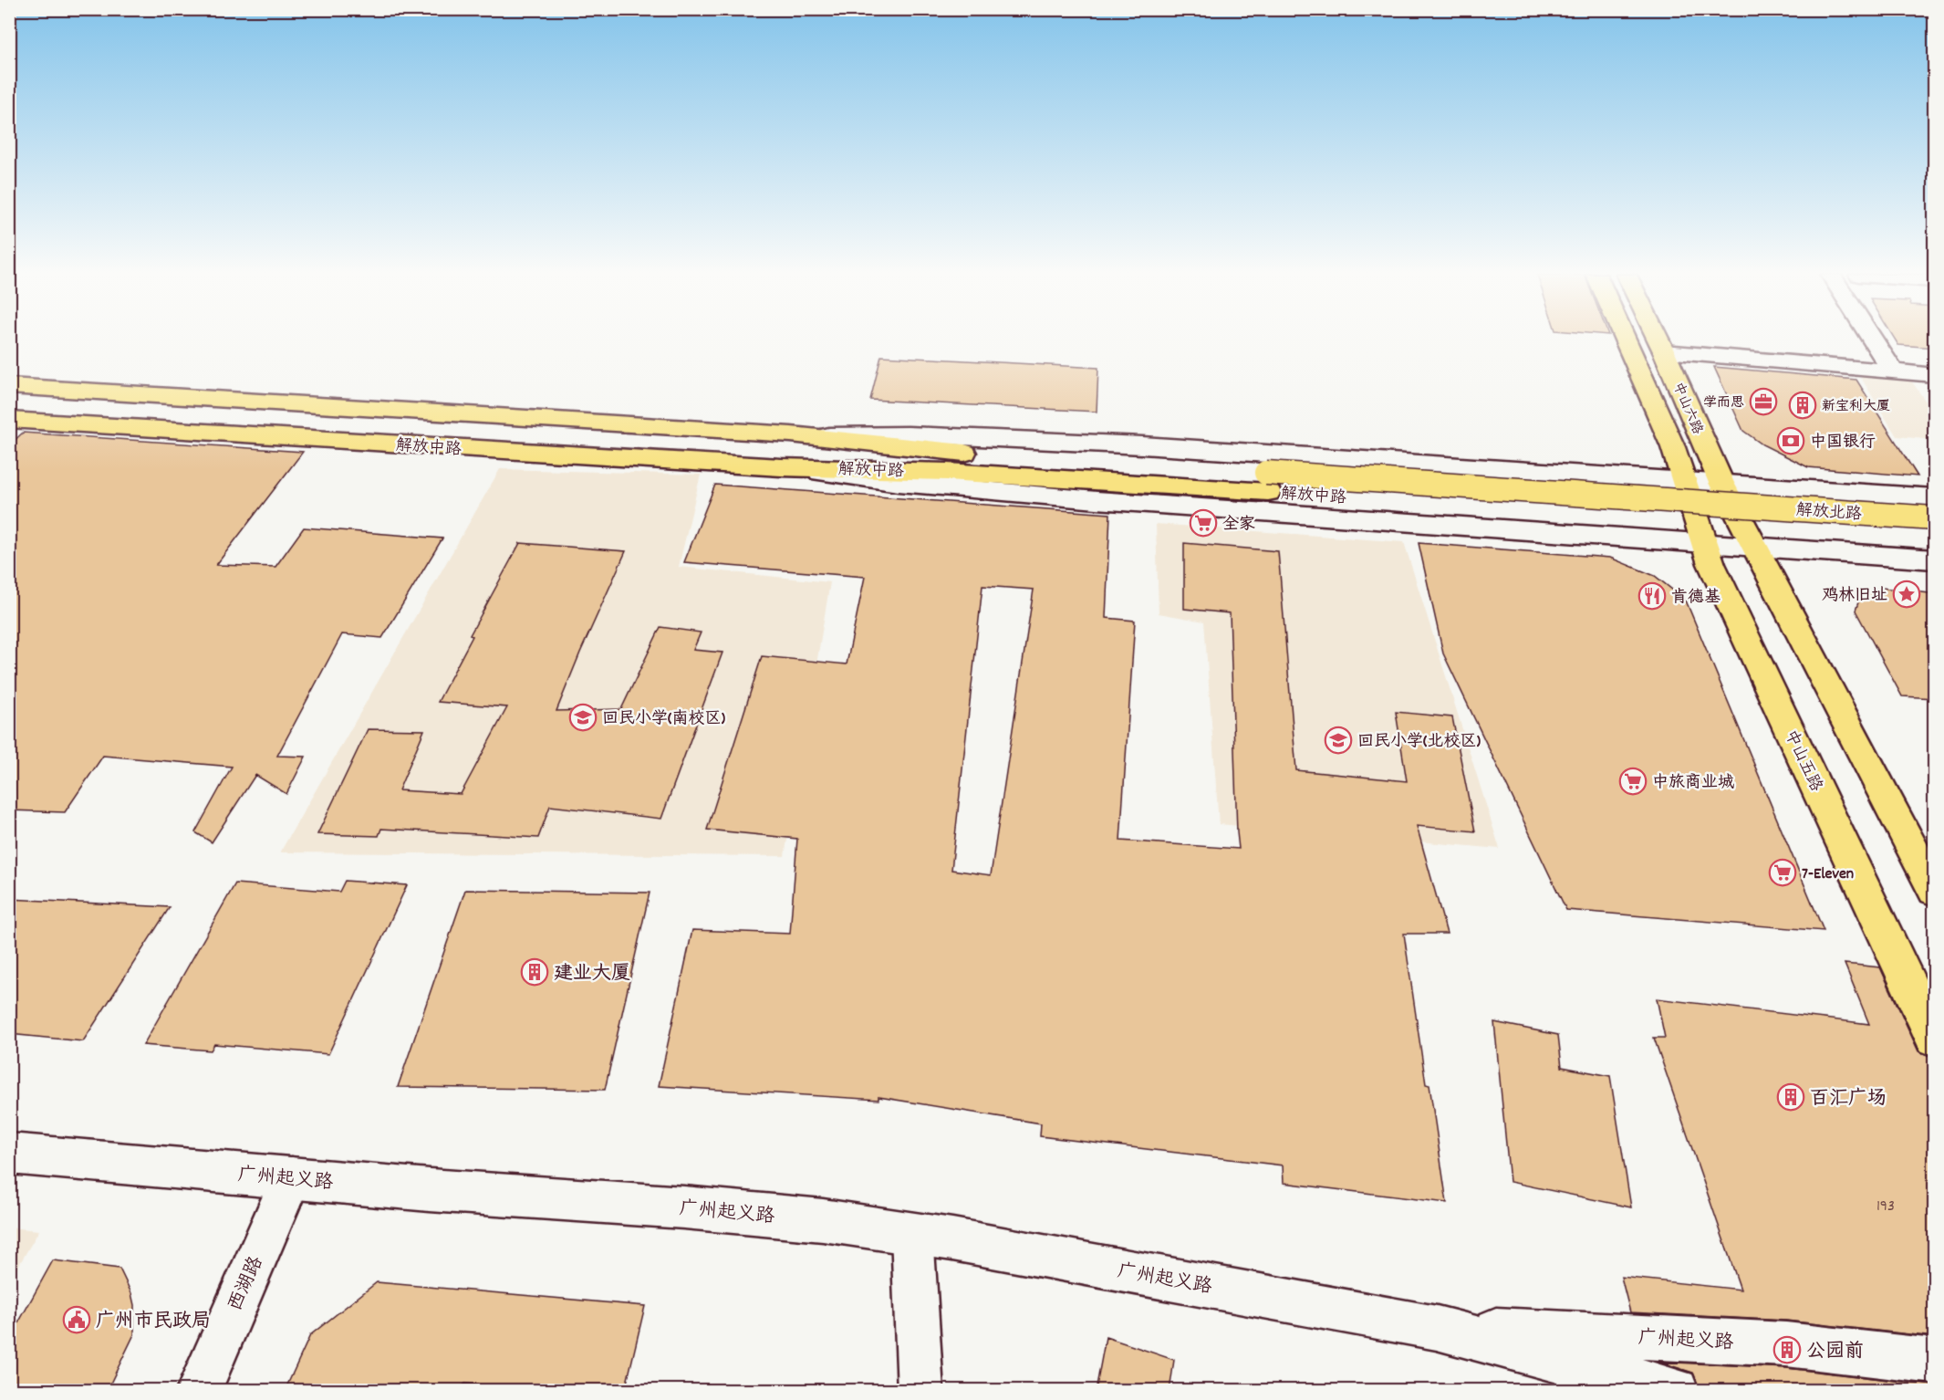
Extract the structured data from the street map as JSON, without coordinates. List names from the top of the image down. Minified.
{"streets":{"main road":["中山六路","解放中路","解放北路","中山五路","广州起义路","西湖路"]},"crossings":[["中山六路","解放中路"],["中山六路","解放北路"],["中山六路","中山五路"],["解放中路","解放北路"],["广州起义路","西湖路"]],"places":{"office":["学而思"],"building":["新宝利大厦","建业大厦","百汇广场","公园前"],"bank":["中国银行"],"supermarket":["全家","中旅商业城","7-Eleven"],"place":["鸡林旧址"],"restaurant":["肯德基"],"school or university":["回民小学(南校区)","回民小学(北校区)"],"public building":["广州市民政局"]},"house_numbers":["193"]}
